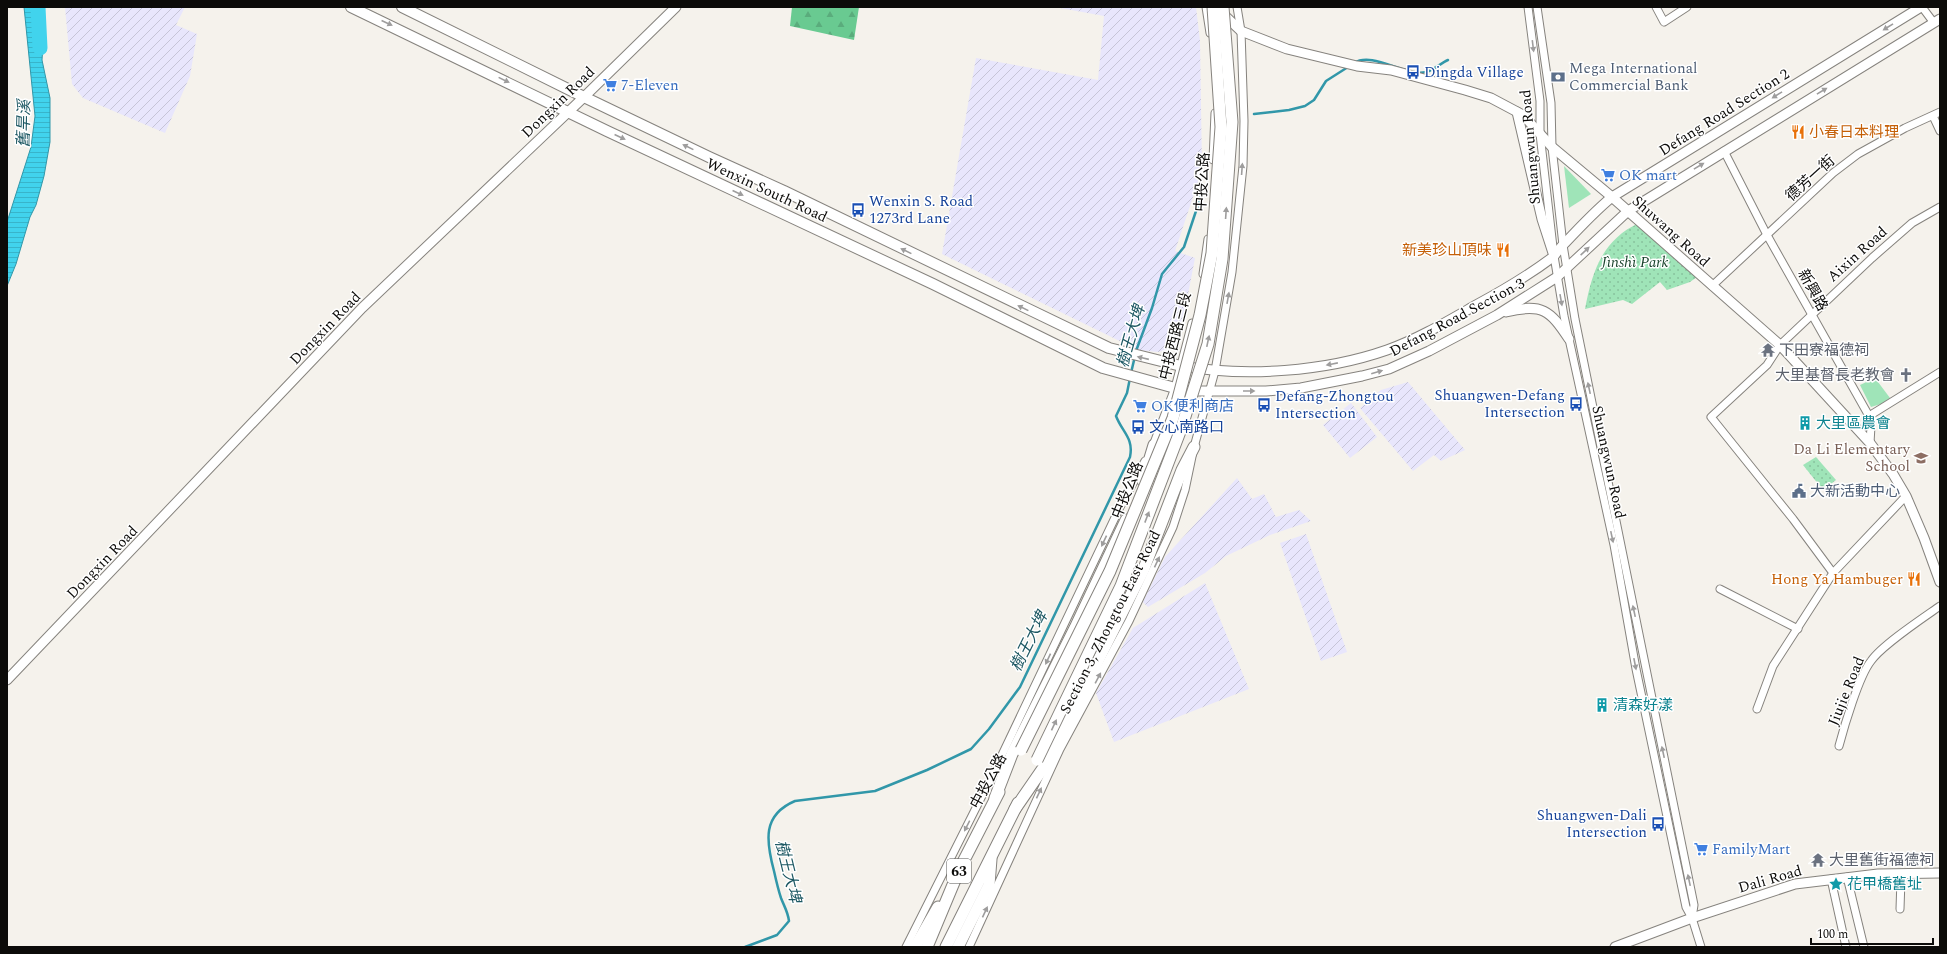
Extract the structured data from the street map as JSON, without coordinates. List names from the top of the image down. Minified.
{"streets":{"main road":["中投公路","Wenxin South Road","63"],"street":["Dongxin Road","Defang Road Section 2","Shuangwun Road","德芳一街","Shuwang Road","Aixin Road","新興路","Defang Road Section 3","中投西路三段","Section 3, Zhongtou East Road","Jiujie Road","Dali Road"]},"crossings":[["Dongxin Road","Wenxin South Road"],["Defang Road Section 2","Shuangwun Road"],["Defang Road Section 2","Shuwang Road"],["Defang Road Section 2","Defang Road Section 3"],["Shuangwun Road","Shuwang Road"],["Shuangwun Road","Defang Road Section 3"],["Shuangwun Road","Dali Road"],["德芳一街","Shuwang Road"],["德芳一街","新興路"],["Wenxin South Road","Defang Road Section 3"],["Wenxin South Road","中投西路三段"],["Shuwang Road","Aixin Road"],["Shuwang Road","新興路"],["Shuwang Road","Defang Road Section 3"],["Shuwang Road","Section 3, Zhongtou East Road"],["Aixin Road","新興路"],["Defang Road Section 3","中投西路三段"],["Defang Road Section 3","Section 3, Zhongtou East Road"]],"one_way":["中投西路三段","Section 3, Zhongtou East Road"],"water":["舊旱溪","樹王大埤"],"parks":["Jìnshì Park"],"places":{"bus stop":["Dingda Village","Wenxin S. Road 1273rd Lane","Shuangwen-Defang Intersection","Defang-Zhongtou Intersection","文心南路口","Shuangwen-Dali Intersection"],"bank":["Mega International Commercial Bank"],"supermarket":["7-Eleven","OK mart","OK便利商店","FamilyMart"],"restaurant":["小春日本料理","新美珍山頂味","Hong Ya Hambuger"],"temple":["下田寮福德祠","大里舊街福德祠"],"church":["大里基督長老教會"],"building":["大里區農會","清森好漾"],"school or university":["Da Li Elementary School"],"public building":["大新活動中心"],"place":["花甲橋舊址"]},"scale_bar":"100 m"}
